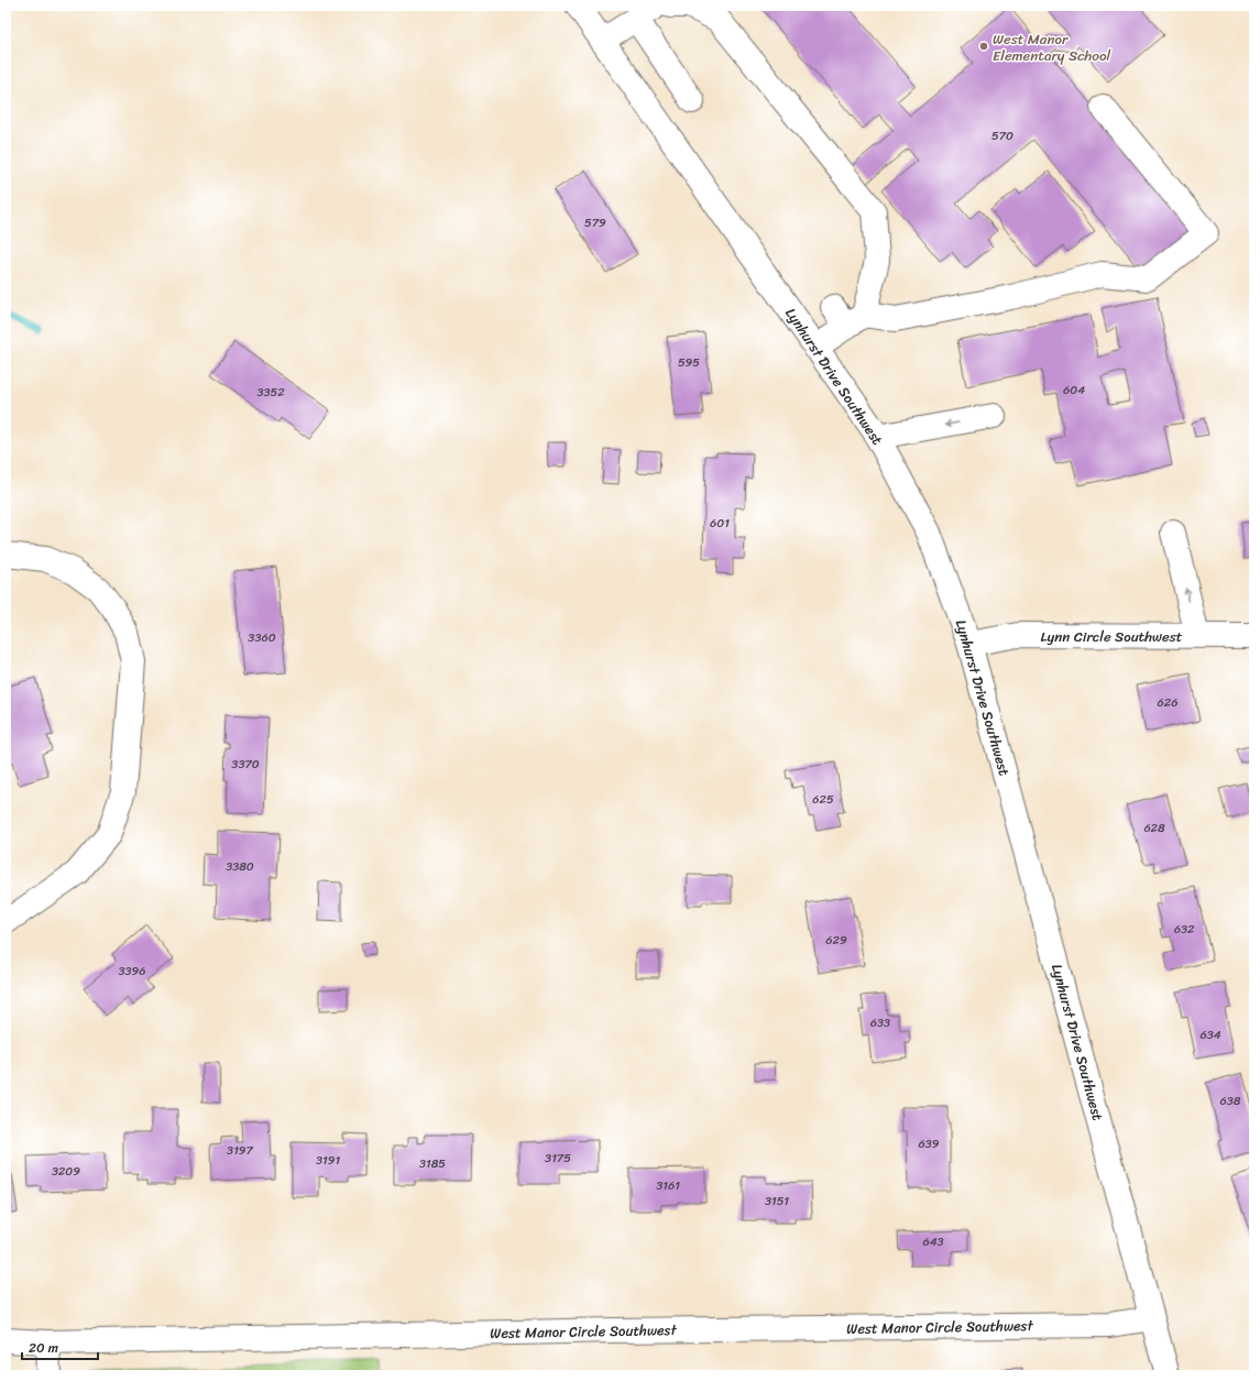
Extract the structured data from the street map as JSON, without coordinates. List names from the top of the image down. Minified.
{"streets":{"street":["Lynhurst Drive Southwest","Lynn Circle Southwest","West Manor Circle Southwest"]},"crossings":[["Lynhurst Drive Southwest","Lynn Circle Southwest"],["Lynhurst Drive Southwest","West Manor Circle Southwest"]],"places":["West Manor Elementary School"],"house_numbers":["570","579","595","604","3352","601","3360","626","3370","625","628","3380","632","629","3396","633","634","638","639","3197","3175","3191","3185","3209","3161","3151","643"],"scale_bar":"20 m"}
